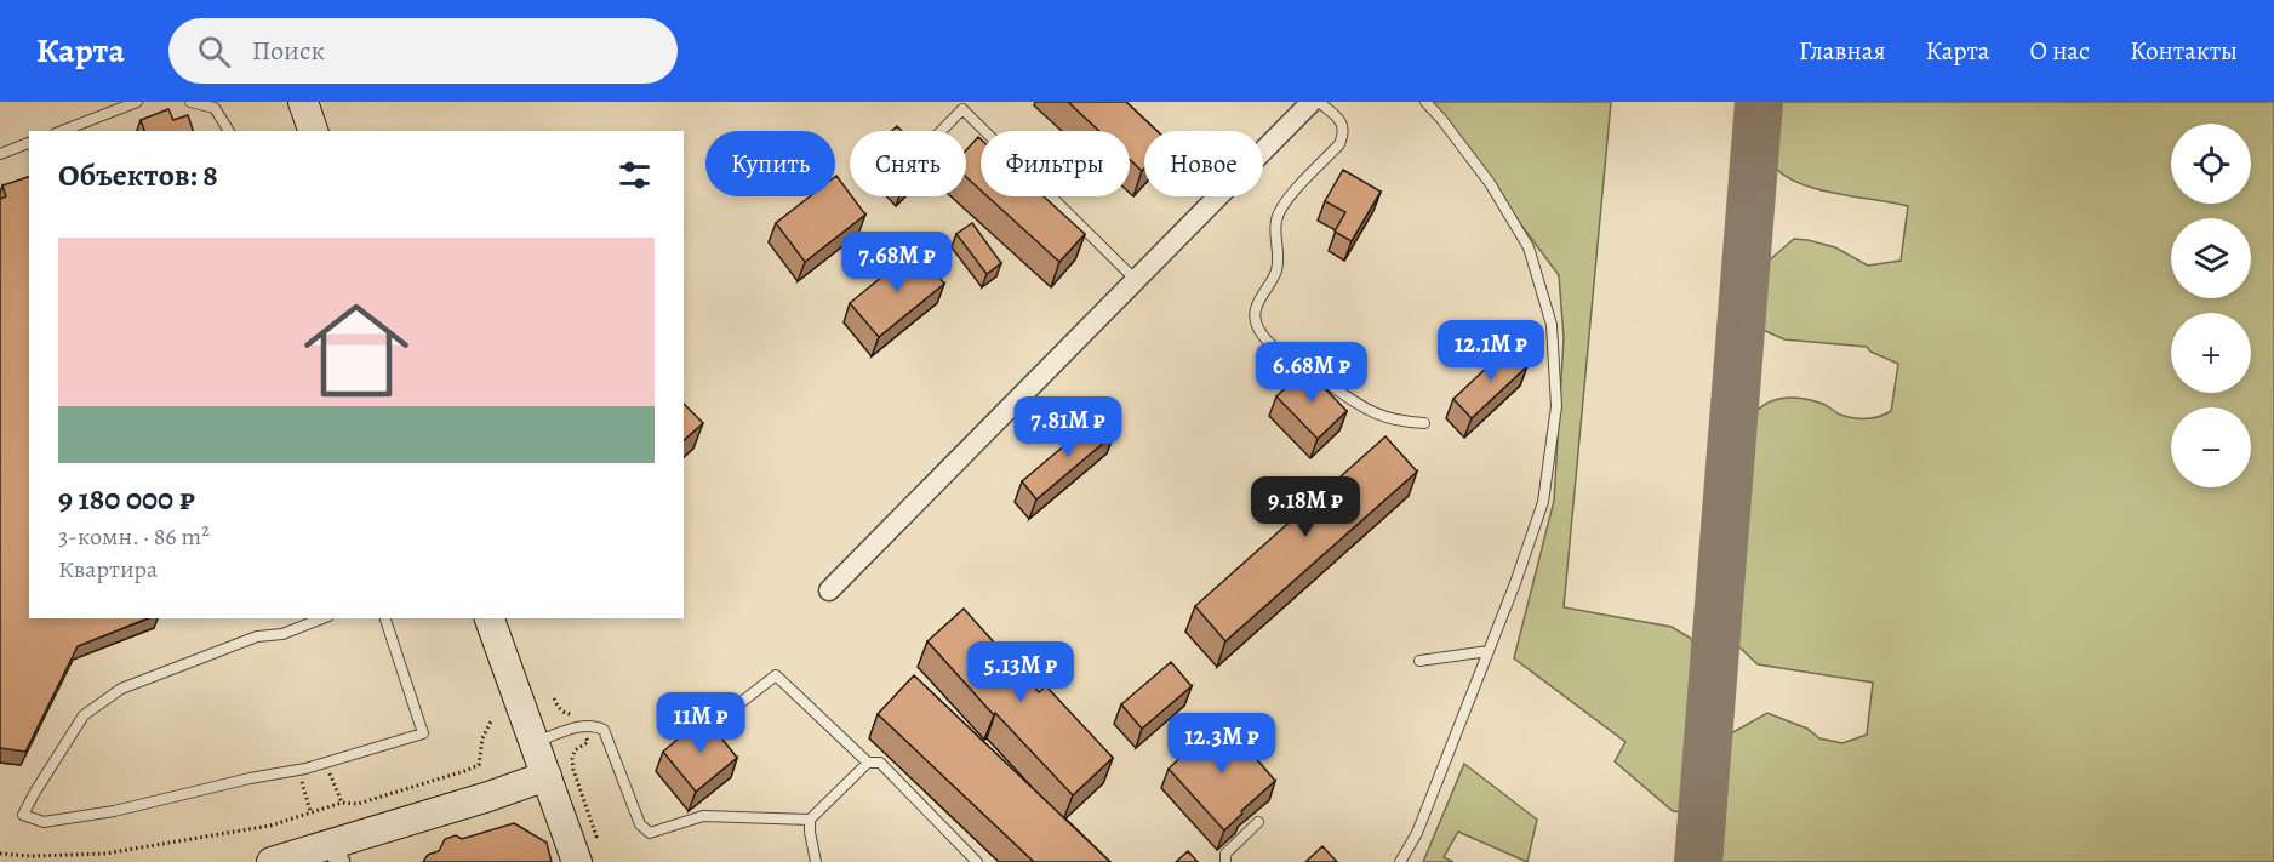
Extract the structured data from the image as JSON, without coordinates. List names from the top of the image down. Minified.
{"page":{"header":"Карта","search":"Поиск","nav":["Главная","Карта","О нас","Контакты"],"map_buttons":["+","−"],"chip":["Купить","Снять","Фильтры","Новое"],"heading":"Объектов: 8","list":[{"name":"9 180 000 ₽","note":"3-комн. · 86 m² · Квартира"}],"price":["7.68M ₽","12.1M ₽","6.68M ₽","7.81M ₽","9.18M ₽","5.13M ₽","11M ₽","12.3M ₽"]}}
